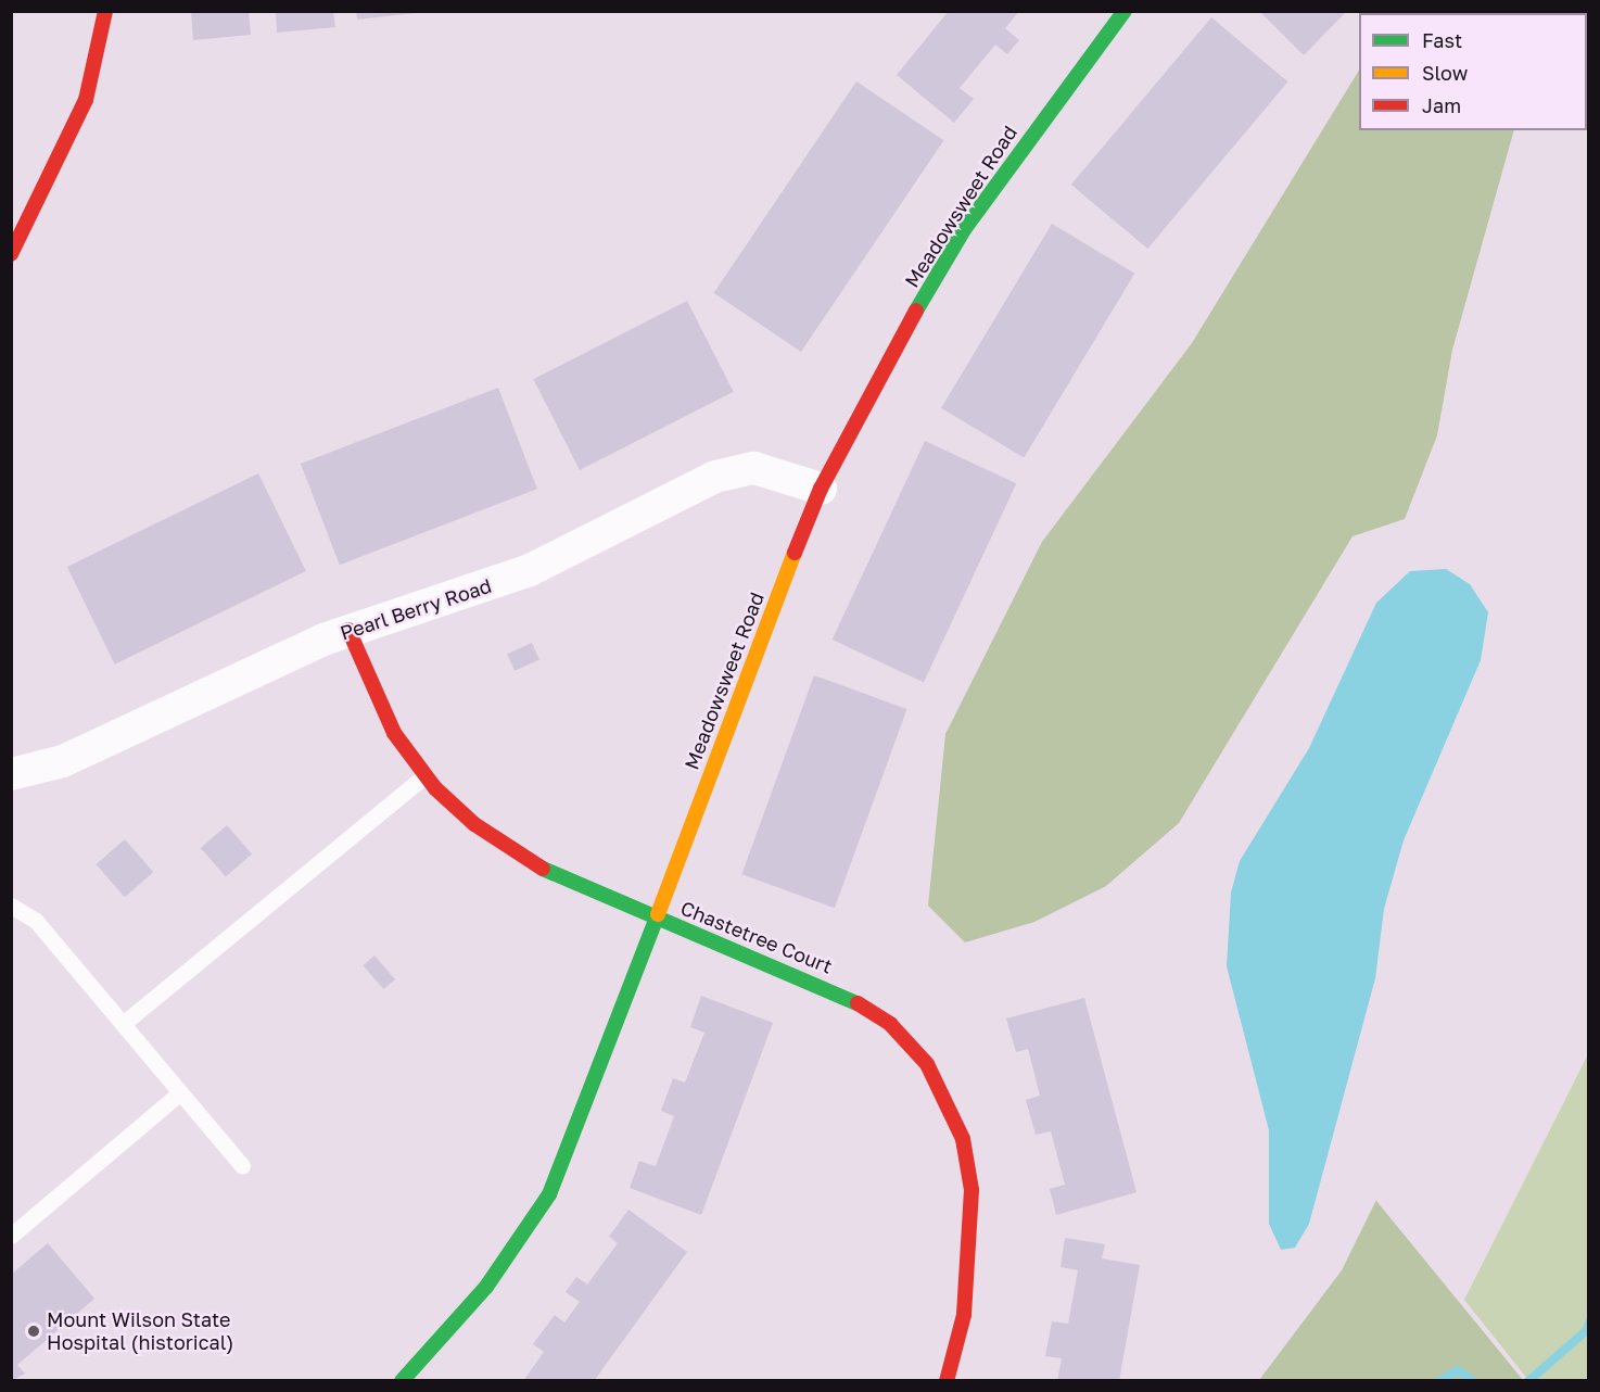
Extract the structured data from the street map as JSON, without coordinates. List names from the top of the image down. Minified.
{"streets":{"street":["Meadowsweet Road","Pearl Berry Road","Chastetree Court"]},"crossings":[["Meadowsweet Road","Pearl Berry Road"],["Meadowsweet Road","Chastetree Court"],["Pearl Berry Road","Chastetree Court"]],"places":["Mount Wilson State Hospital (historical)"],"legend":["Fast","Slow","Jam"]}
